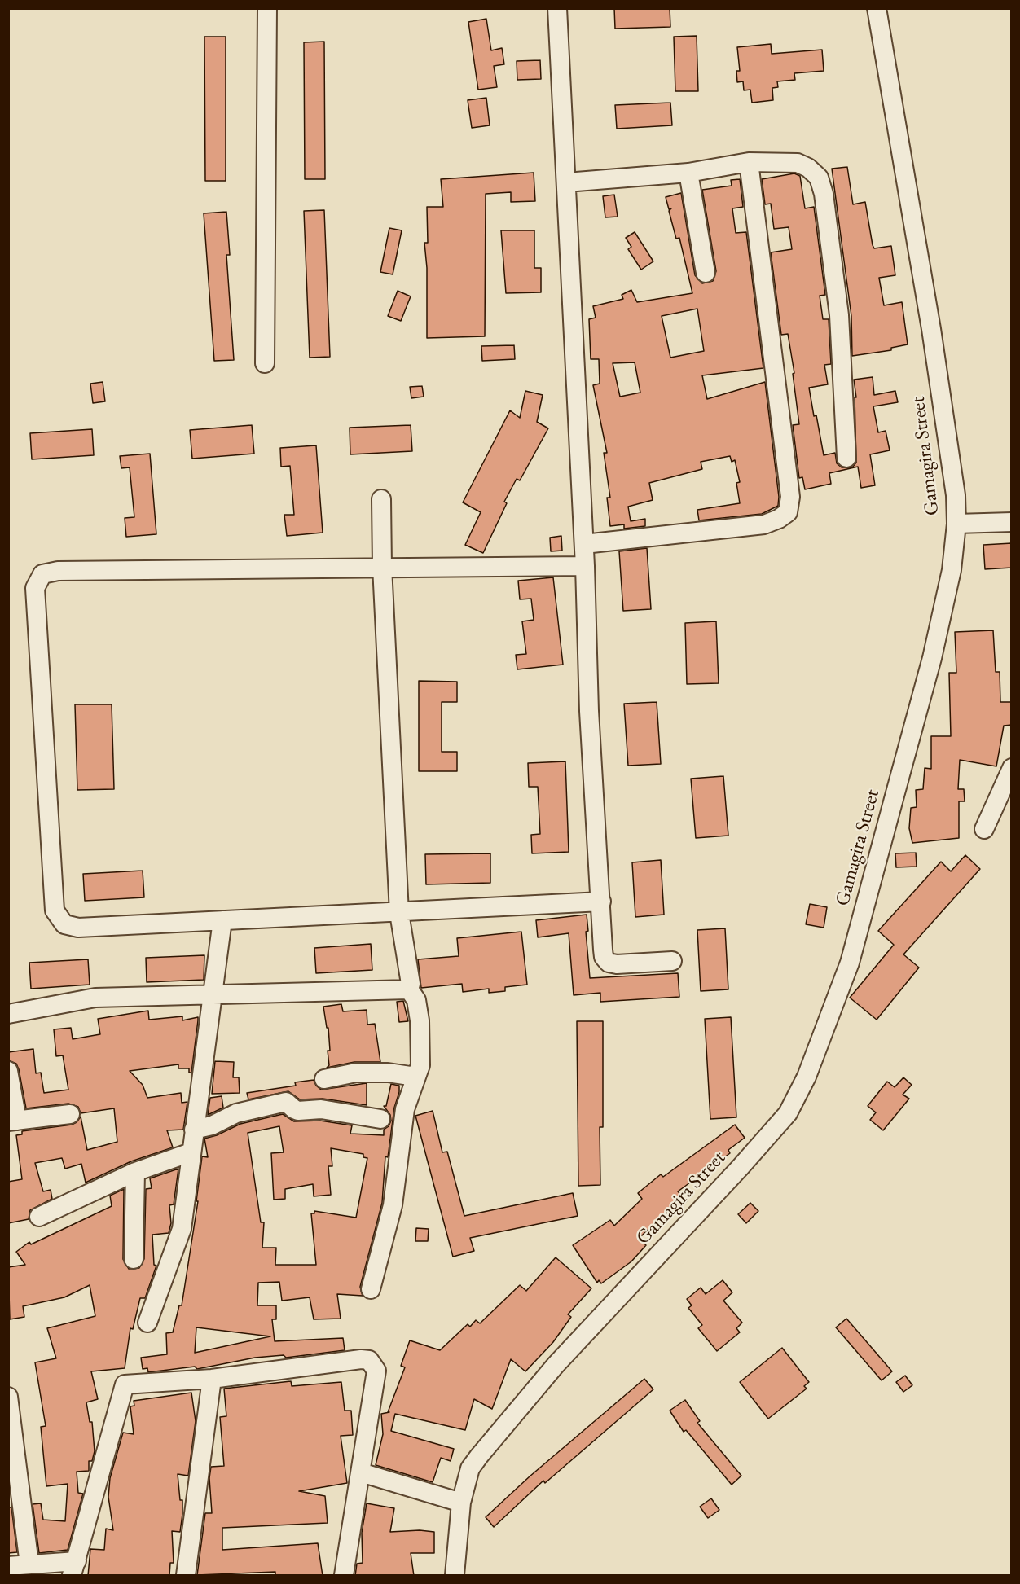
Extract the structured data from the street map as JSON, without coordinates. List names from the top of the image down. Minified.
{"streets":{"street":["Gamagira Street"]}}
